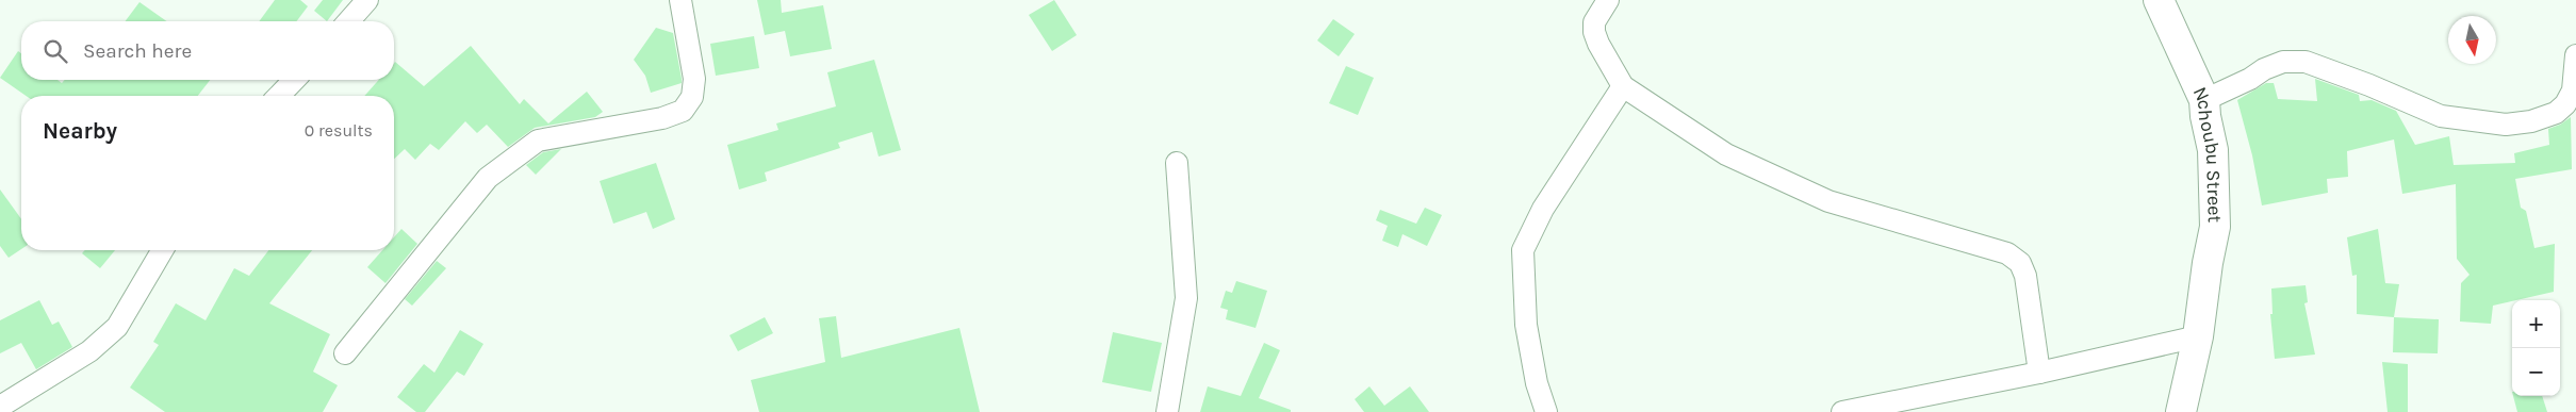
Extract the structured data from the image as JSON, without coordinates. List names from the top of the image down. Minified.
{"streets":{"street":["Nchoubu Street"]},"north":"bottom","page":{"search":"Search here","heading":["Nearby","0 results"],"map_buttons":["+","−"]}}
